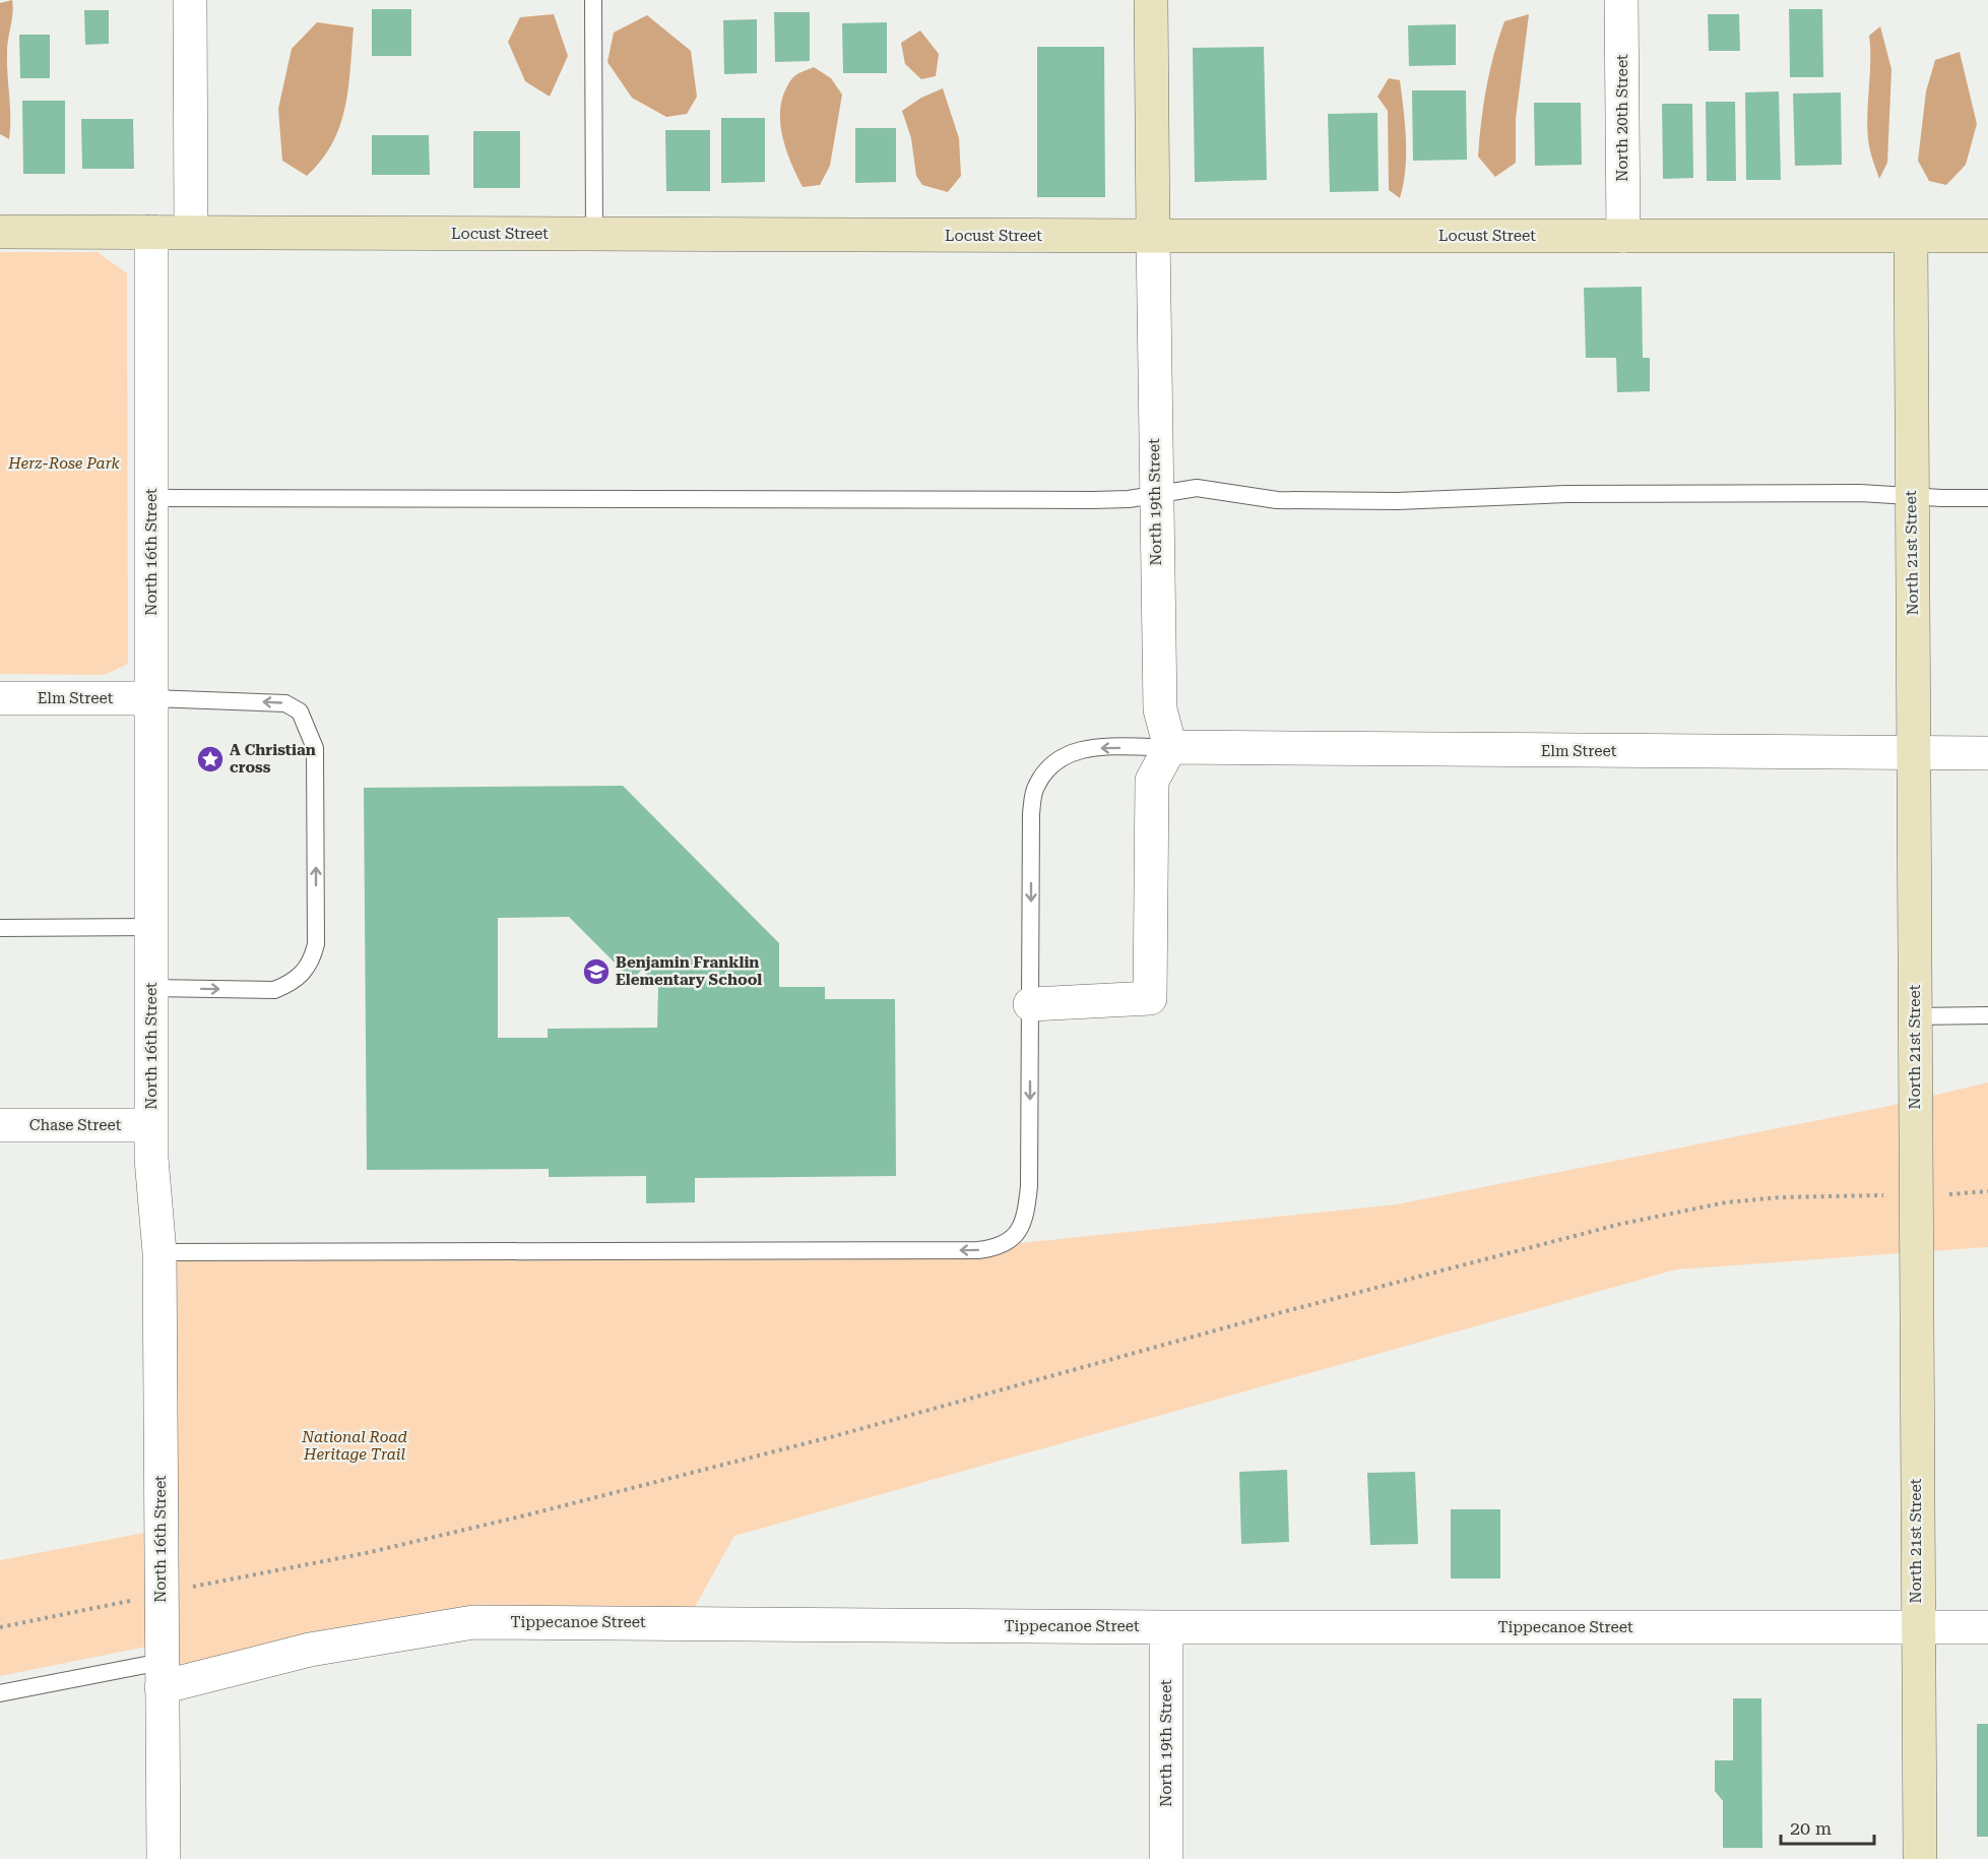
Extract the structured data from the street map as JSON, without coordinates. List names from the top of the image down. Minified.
{"streets":{"street":["North 20th Street","Locust Street","North 19th Street","North 16th Street","North 21st Street","Elm Street","Chase Street","Tippecanoe Street"]},"crossings":[["North 20th Street","Locust Street"],["Locust Street","North 19th Street"],["Locust Street","North 16th Street"],["Locust Street","North 21st Street"],["North 19th Street","Elm Street"],["North 19th Street","Tippecanoe Street"],["North 16th Street","Elm Street"],["North 16th Street","Chase Street"],["North 16th Street","Tippecanoe Street"],["North 21st Street","Elm Street"],["North 21st Street","Tippecanoe Street"]],"parks":["Herz-Rose Park","National Road Heritage Trail"],"places":{"place":["A Christian cross"],"school or university":["Benjamin Franklin Elementary School"]},"scale_bar":"20 m"}
